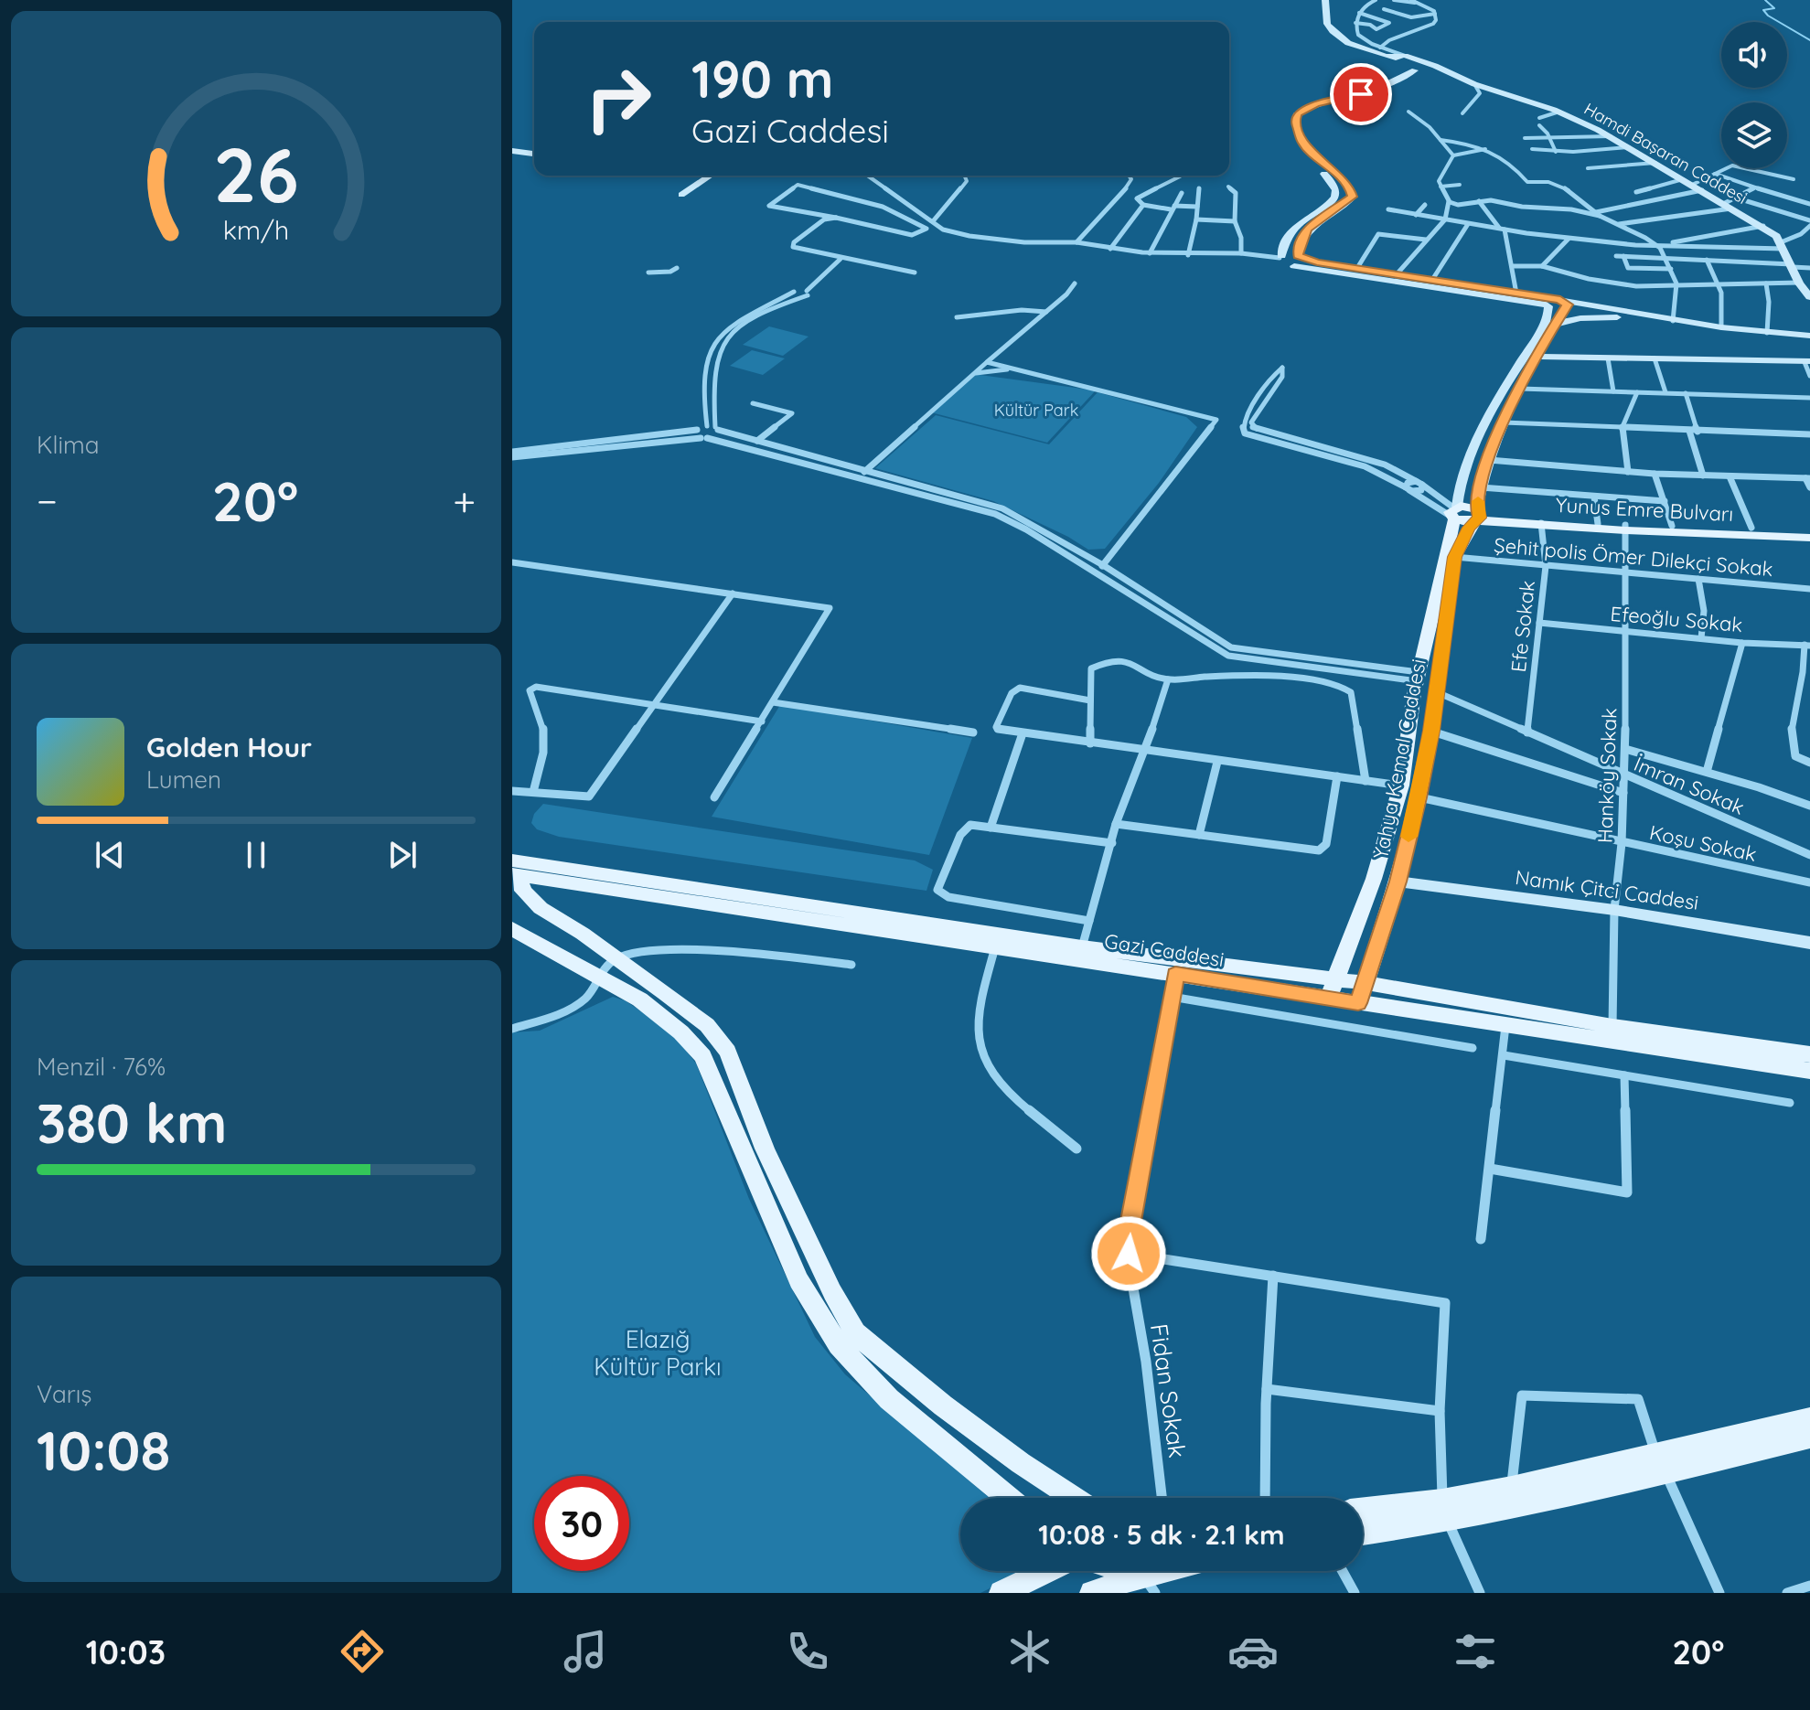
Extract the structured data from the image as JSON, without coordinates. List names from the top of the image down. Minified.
{"streets":{"main road":["Hamdi Başaran Caddesi","Yunus Emre Bulvarı","Yahya Kemal Caddesi","Namık Çitci Caddesi","Gazi Caddesi"],"street":["Şehit polis Ömer Dilekçi Sokak","Efeoğlu Sokak","Efe Sokak","Hanköy Sokak","İmran Sokak","Koşu Sokak","Fidan Sokak"]},"crossings":[["Yunus Emre Bulvarı","Efe Sokak"],["Yunus Emre Bulvarı","Yahya Kemal Caddesi"],["Yunus Emre Bulvarı","Hanköy Sokak"],["Şehit polis Ömer Dilekçi Sokak","Efe Sokak"],["Şehit polis Ömer Dilekçi Sokak","Yahya Kemal Caddesi"],["Şehit polis Ömer Dilekçi Sokak","Hanköy Sokak"],["Efeoğlu Sokak","Efe Sokak"],["Efeoğlu Sokak","Hanköy Sokak"],["Efe Sokak","İmran Sokak"],["Yahya Kemal Caddesi","İmran Sokak"],["Yahya Kemal Caddesi","Koşu Sokak"],["Yahya Kemal Caddesi","Namık Çitci Caddesi"],["Yahya Kemal Caddesi","Gazi Caddesi"],["Hanköy Sokak","İmran Sokak"],["Hanköy Sokak","Koşu Sokak"],["Hanköy Sokak","Namık Çitci Caddesi"],["Hanköy Sokak","Gazi Caddesi"],["Gazi Caddesi","Fidan Sokak"]],"parks":["Kültür Park","Elazığ Kültür Parkı"],"page":{"turn":["190 m","Gazi Caddesi"],"tile":["Klima",["Menzil · 76%","380 km"],["Varış","10:08"]],"heat":["−","20°","+"],"song":["Golden Hour","Lumen"],"limit":"30","trip":"10:08 · 5 dk · 2.1 km","tabs":["10:03","20°"],"gauge":["26","km/h"]}}
